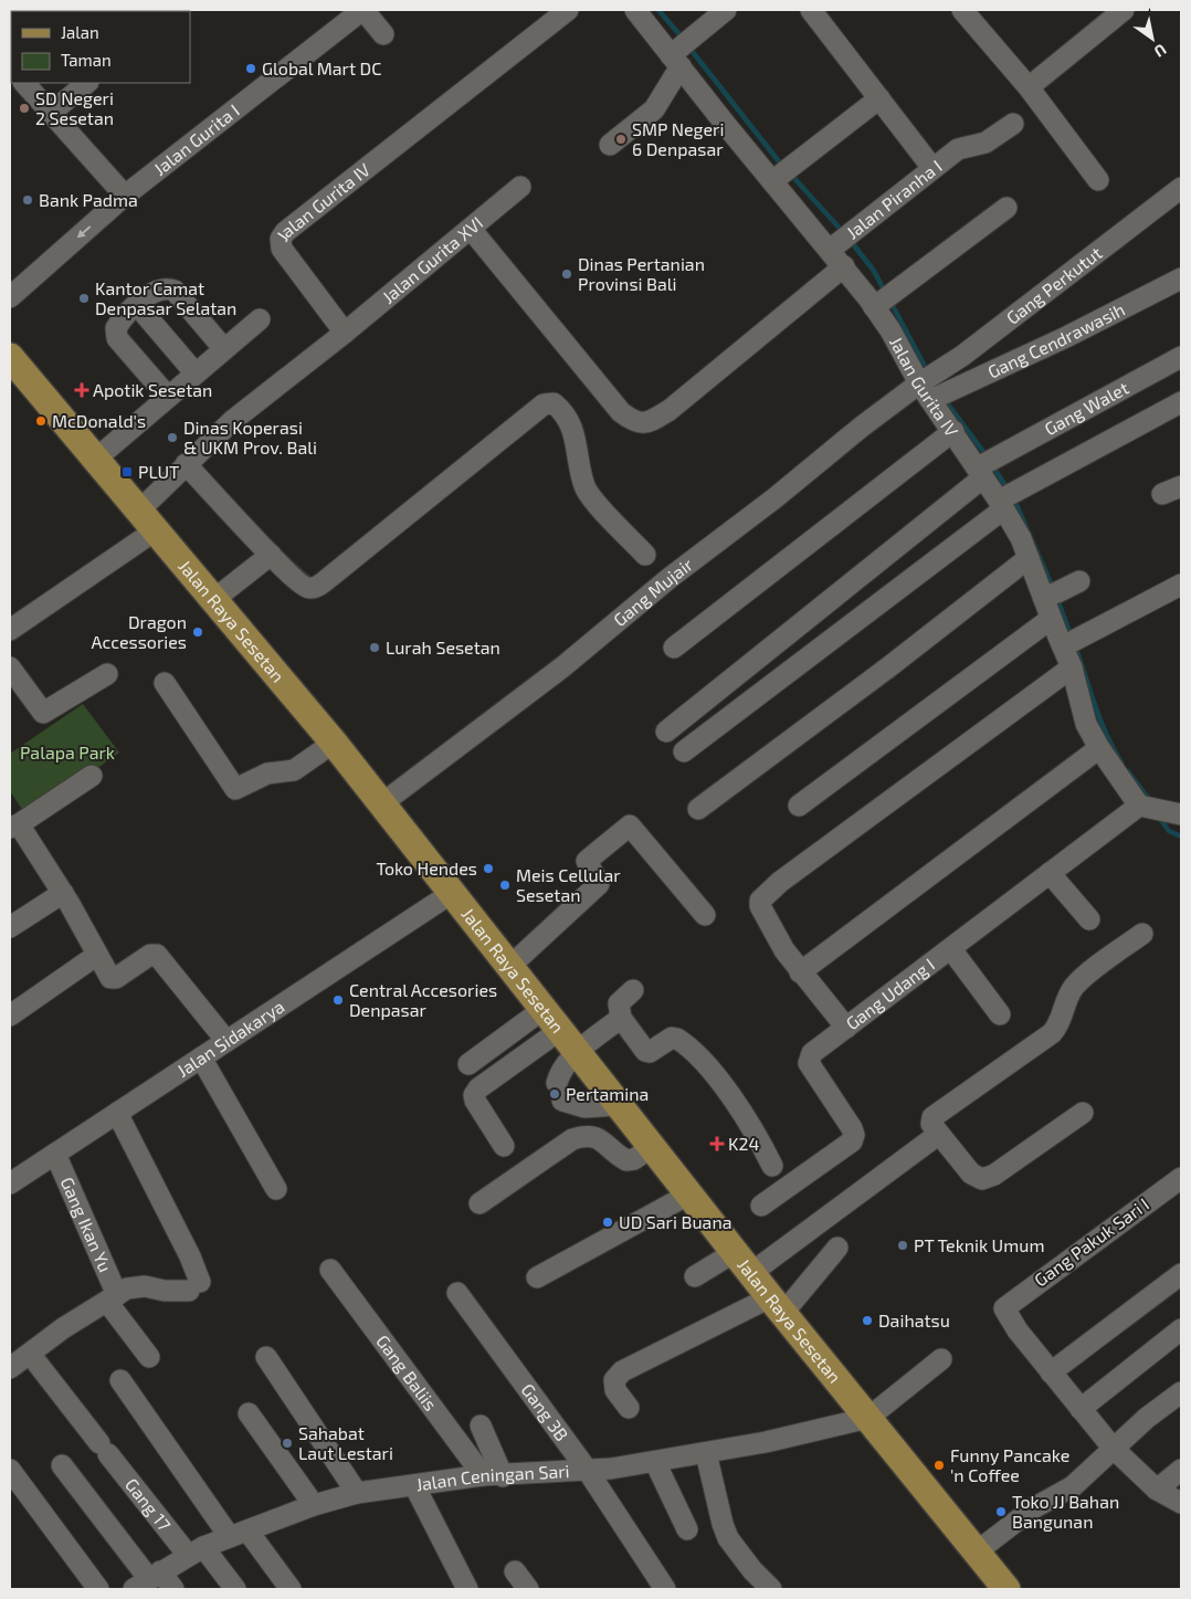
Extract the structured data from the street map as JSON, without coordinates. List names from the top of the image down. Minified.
{"streets":{"main road":["Jalan Raya Sesetan"],"street":["Jalan Gurita I","Jalan Piranha I","Jalan Gurita IV","Jalan Gurita XVI","Gang Perkutut","Gang Cendrawasih","Gang Walet","Gang Mujair","Gang Udang I","Jalan Sidakarya","Gang Ikan Yu","Gang Pakuk Sari I","Gang Baliis","Gang 3B","Jalan Ceningan Sari","Gang 17"]},"crossings":[["Jalan Piranha I","Jalan Gurita IV"],["Jalan Gurita IV","Jalan Gurita XVI"],["Jalan Gurita IV","Gang Perkutut"],["Jalan Gurita IV","Gang Cendrawasih"],["Jalan Gurita IV","Gang Walet"],["Jalan Gurita IV","Gang Mujair"],["Jalan Gurita IV","Gang Udang I"],["Gang Perkutut","Gang Cendrawasih"],["Gang Perkutut","Gang Mujair"],["Gang Cendrawasih","Gang Mujair"],["Gang Mujair","Jalan Raya Sesetan"],["Jalan Raya Sesetan","Jalan Sidakarya"],["Jalan Raya Sesetan","Jalan Ceningan Sari"],["Jalan Sidakarya","Gang Ikan Yu"],["Gang Baliis","Jalan Ceningan Sari"],["Gang 3B","Jalan Ceningan Sari"],["Jalan Ceningan Sari","Gang 17"]],"parks":["Palapa Park"],"places":{"other":["Global Mart DC","SD Negeri 2 Sesetan","SMP Negeri 6 Denpasar","Bank Padma","Dinas Pertanian Provinsi Bali","Kantor Camat Denpasar Selatan","McDonald's","Dinas Koperasi & UKM Prov. Bali","Dragon Accessories","Lurah Sesetan","Toko Hendes","Meis Cellular Sesetan","Central Accesories Denpasar","Pertamina","UD Sari Buana","PT Teknik Umum","Daihatsu","Sahabat Laut Lestari","Funny Pancake 'n Coffee","Toko JJ Bahan Bangunan"],"health":["Apotik Sesetan","K24"],"transit":["PLUT"]},"legend":["Jalan","Taman"],"north":"bottom right"}
